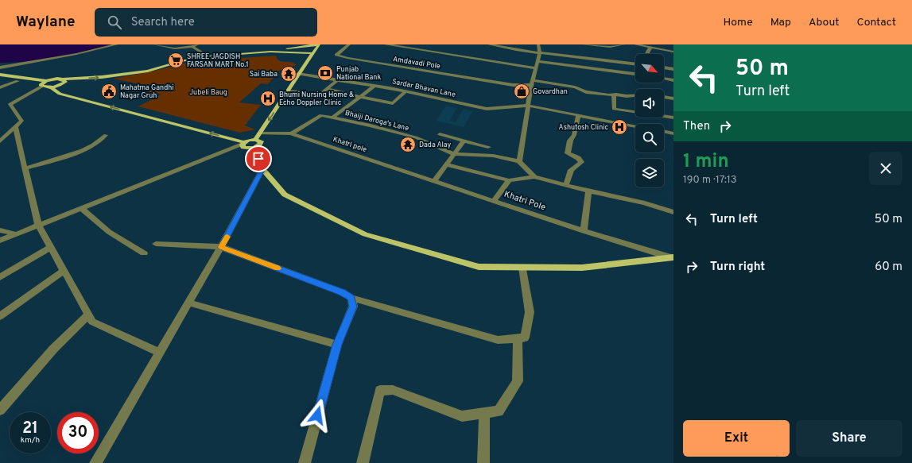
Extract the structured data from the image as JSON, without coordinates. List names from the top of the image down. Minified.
{"streets":{"street":["Amdavadi Pole","Sardar Bhavan Lane","Bhaiji Daroga's Lane","Khatri pole","Khatri Pole"]},"crossings":[["Bhaiji Daroga's Lane","Khatri pole"],["Khatri pole","Khatri Pole"]],"parks":["Jubeli Baug"],"places":{"supermarket":["SHREE JAGDISH FARSAN MART No.1"],"bank":["Punjab National Bank"],"temple":["Sai Baba","Dada Alay"],"public building":["Mahatma Gandhi Nagar Gruh"],"shop":["Govardhan"],"hospital":["Bhumi Nursing Home & Echo Doppler Clinic","Ashutosh Clinic"]},"north":"bottom right","page":{"header":"Waylane","search":"Search here","nav":["Home","Map","About","Contact"],"turn":["50 m","Turn left"],"then":"Then","heading":["1 min","190 m · 17:13"],"list":[{"name":"Turn left","value":"50 m"},{"name":"Turn right","value":"60 m"}],"speed":"21 km/h","limit":"30","buttons":["Exit","Share"]}}
